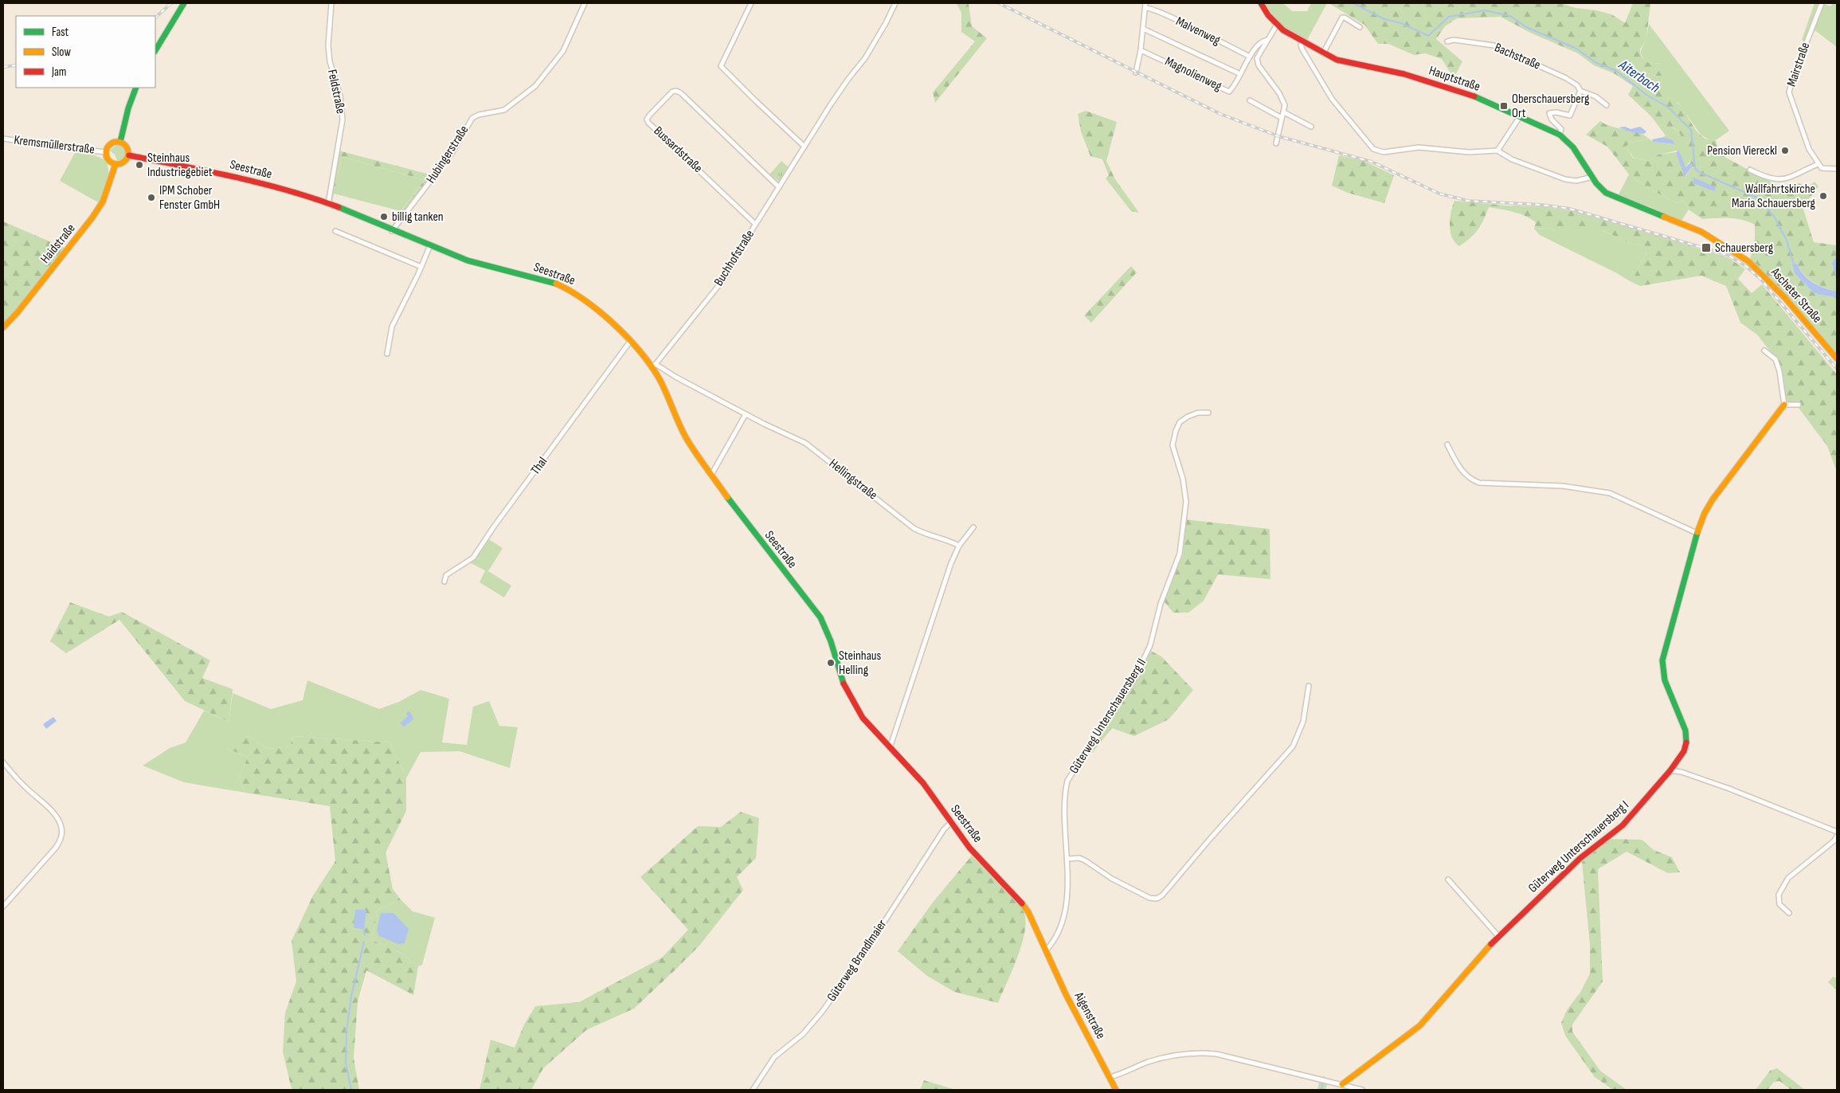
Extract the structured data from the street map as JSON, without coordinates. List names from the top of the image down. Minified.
{"streets":{"street":["Malvenweg","Bachstraße","Mairstraße","Magnolienweg","Hauptstraße","Feldstraße","Kremsmüllerstraße","Bussardstraße","Hubingerstraße","Seestraße","Haidstraße","Buchhofstraße","Ascheter Straße","Thal","Hellingstraße","Güterweg Unterschauersberg II","Güterweg Unterschauersberg I","Güterweg Brandlmaier","Aigenstraße"]},"crossings":[["Malvenweg","Magnolienweg"],["Hauptstraße","Ascheter Straße"],["Feldstraße","Seestraße"],["Kremsmüllerstraße","Seestraße"],["Kremsmüllerstraße","Haidstraße"],["Bussardstraße","Buchhofstraße"],["Hubingerstraße","Seestraße"],["Seestraße","Haidstraße"],["Seestraße","Buchhofstraße"],["Seestraße","Thal"],["Seestraße","Hellingstraße"],["Seestraße","Güterweg Unterschauersberg II"],["Seestraße","Güterweg Brandlmaier"],["Seestraße","Aigenstraße"],["Buchhofstraße","Hellingstraße"],["Güterweg Unterschauersberg II","Aigenstraße"]],"water":["Aiterbach"],"places":{"transit":["Oberschauersberg Ort","Schauersberg"],"other":["Pension Viereckl","Steinhaus Industriegebiet","Wallfahrtskirche Maria Schauersberg","IPM Schober Fenster GmbH","billig tanken","Steinhaus Helling"]},"legend":["Fast","Slow","Jam"]}
